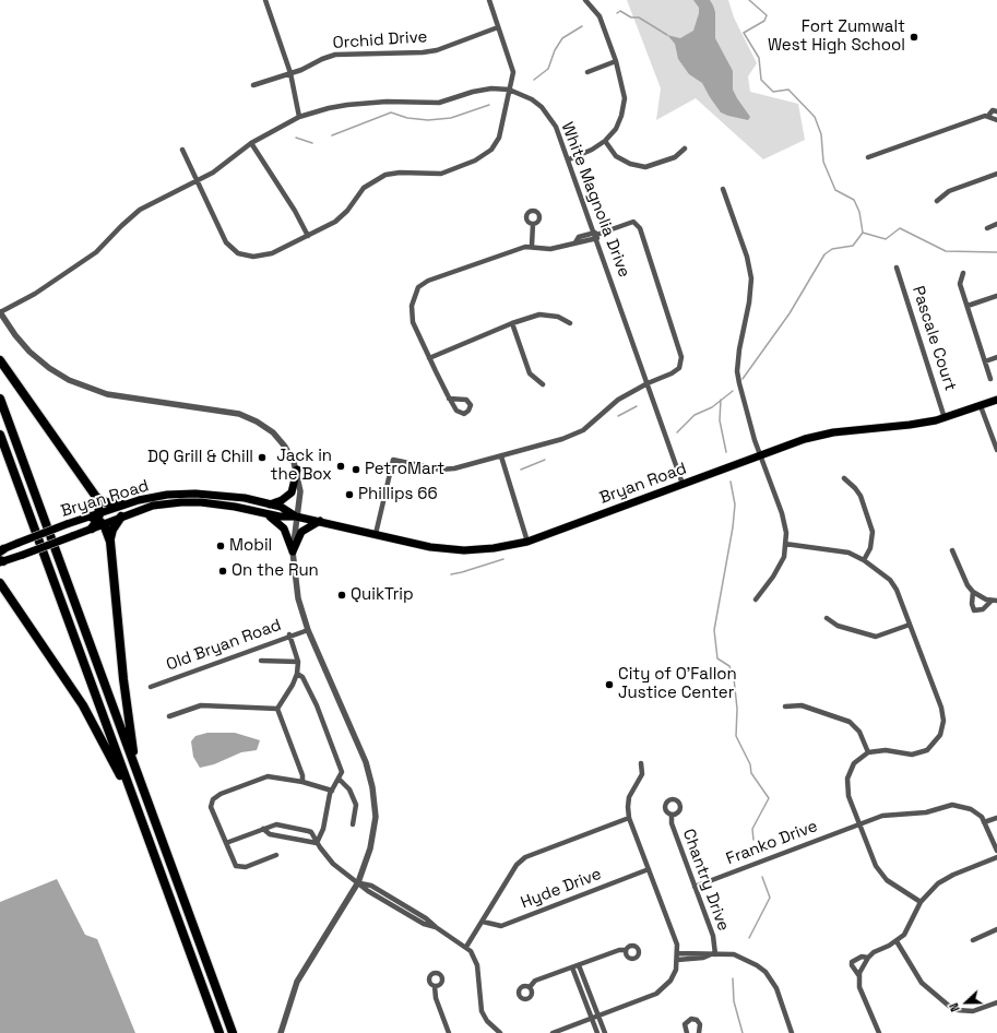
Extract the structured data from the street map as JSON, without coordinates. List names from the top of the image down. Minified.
{"streets":{"main road":["Bryan Road"],"street":["Orchid Drive","White Magnolia Drive","Pascale Court","Old Bryan Road","Franko Drive","Chantry Drive","Hyde Drive"]},"crossings":[["White Magnolia Drive","Bryan Road"],["Pascale Court","Bryan Road"],["Franko Drive","Chantry Drive"]],"places":["Fort Zumwalt West High School","DQ Grill & Chill","Jack in the Box","PetroMart","Phillips 66","Mobil","On the Run","QuikTrip","City of O'Fallon Justice Center"],"north":"left"}
